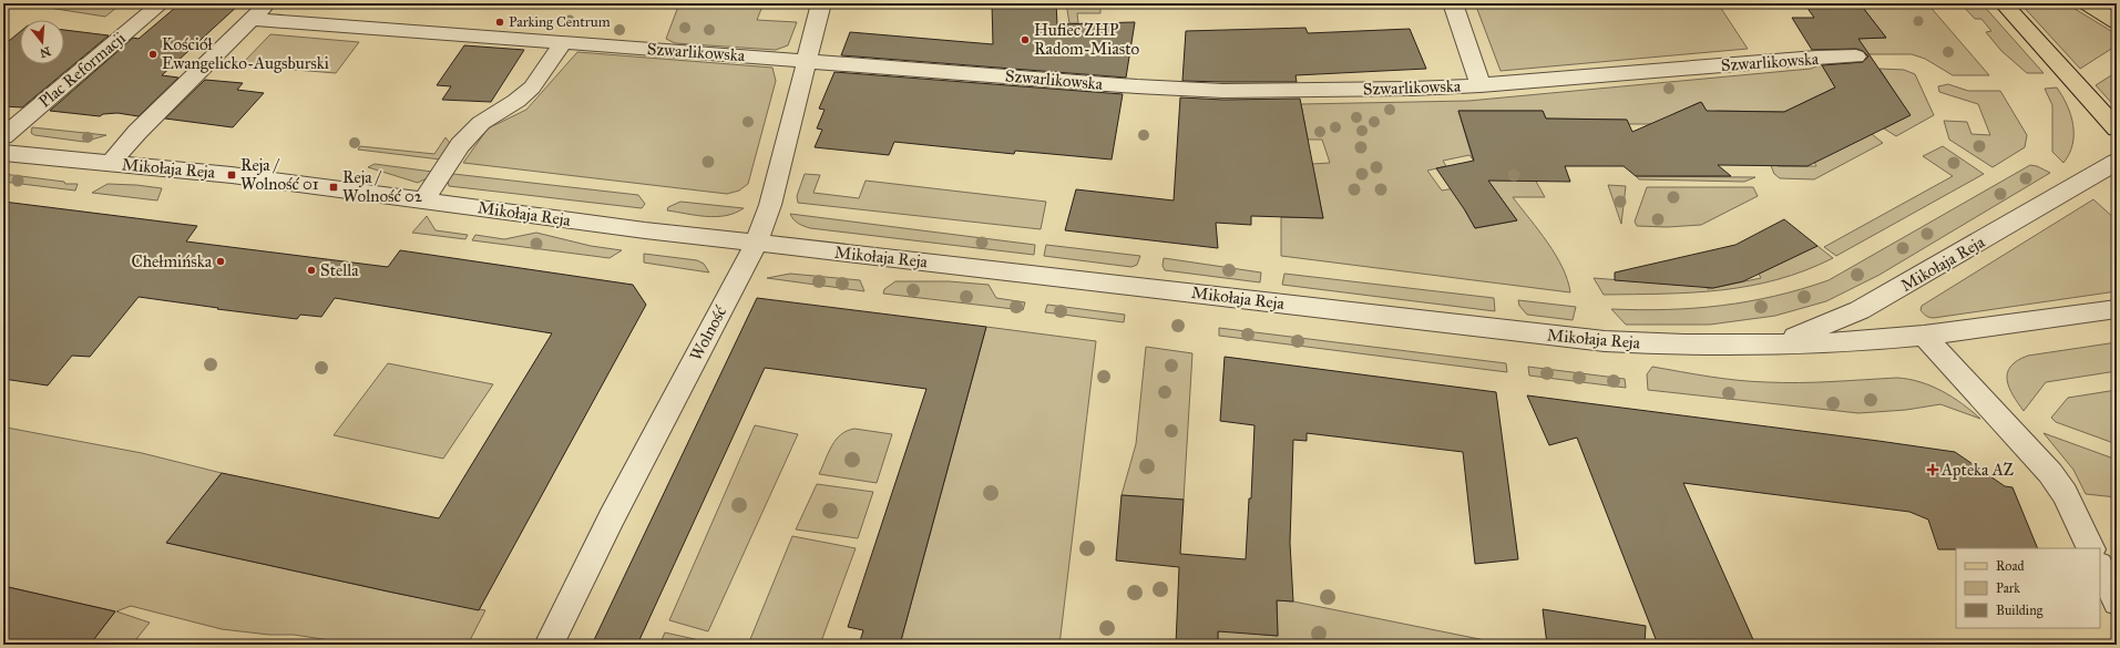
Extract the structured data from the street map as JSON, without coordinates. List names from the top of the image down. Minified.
{"streets":{"street":["Szwarlikowska","Plac Reformacji","Mikołaja Reja","Wolność"]},"crossings":[["Szwarlikowska","Wolność"],["Mikołaja Reja","Wolność"]],"places":{"other":["Parking Centrum","Hufiec ZHP Radom-Miasto","Kościół Ewangelicko-Augsburski","Chełmińska","Stella"],"transit":["Reja / Wolność 01","Reja / Wolność 02"],"health":["Apteka AZ"]},"legend":["Road","Park","Building"],"north":"bottom"}
